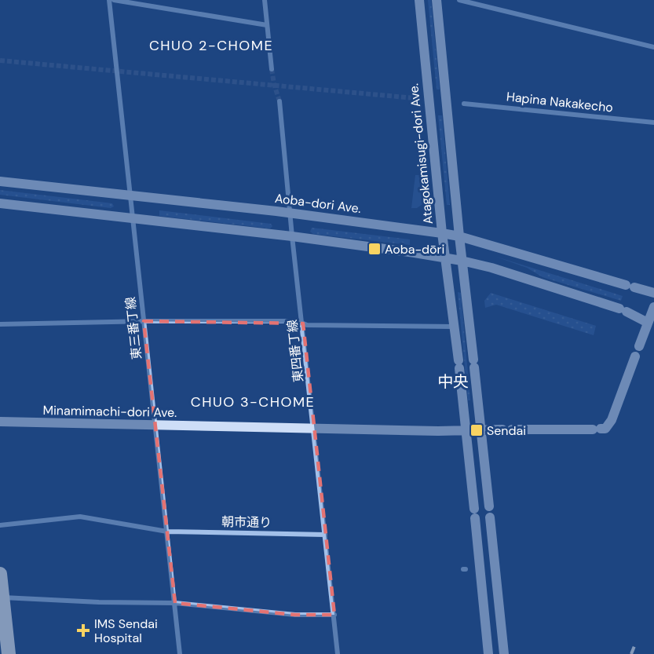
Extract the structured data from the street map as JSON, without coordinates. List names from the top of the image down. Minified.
{"streets":{"street":["Hapina Nakakecho","Atagokamisugi-dori Ave.","Aoba-dori Ave.","東三番丁線","東四番丁線","Minamimachi-dori Ave.","朝市通り"]},"crossings":[["Atagokamisugi-dori Ave.","Aoba-dori Ave."],["Atagokamisugi-dori Ave.","Minamimachi-dori Ave."],["Aoba-dori Ave.","東三番丁線"],["Aoba-dori Ave.","東四番丁線"],["東三番丁線","Minamimachi-dori Ave."],["東三番丁線","朝市通り"],["東四番丁線","Minamimachi-dori Ave."],["東四番丁線","朝市通り"]],"districts":["CHUO 2-CHOME","中央","CHUO 3-CHOME"],"places":{"transit":["Aoba-dōri","Sendai"],"health":["IMS Sendai Hospital"]}}
